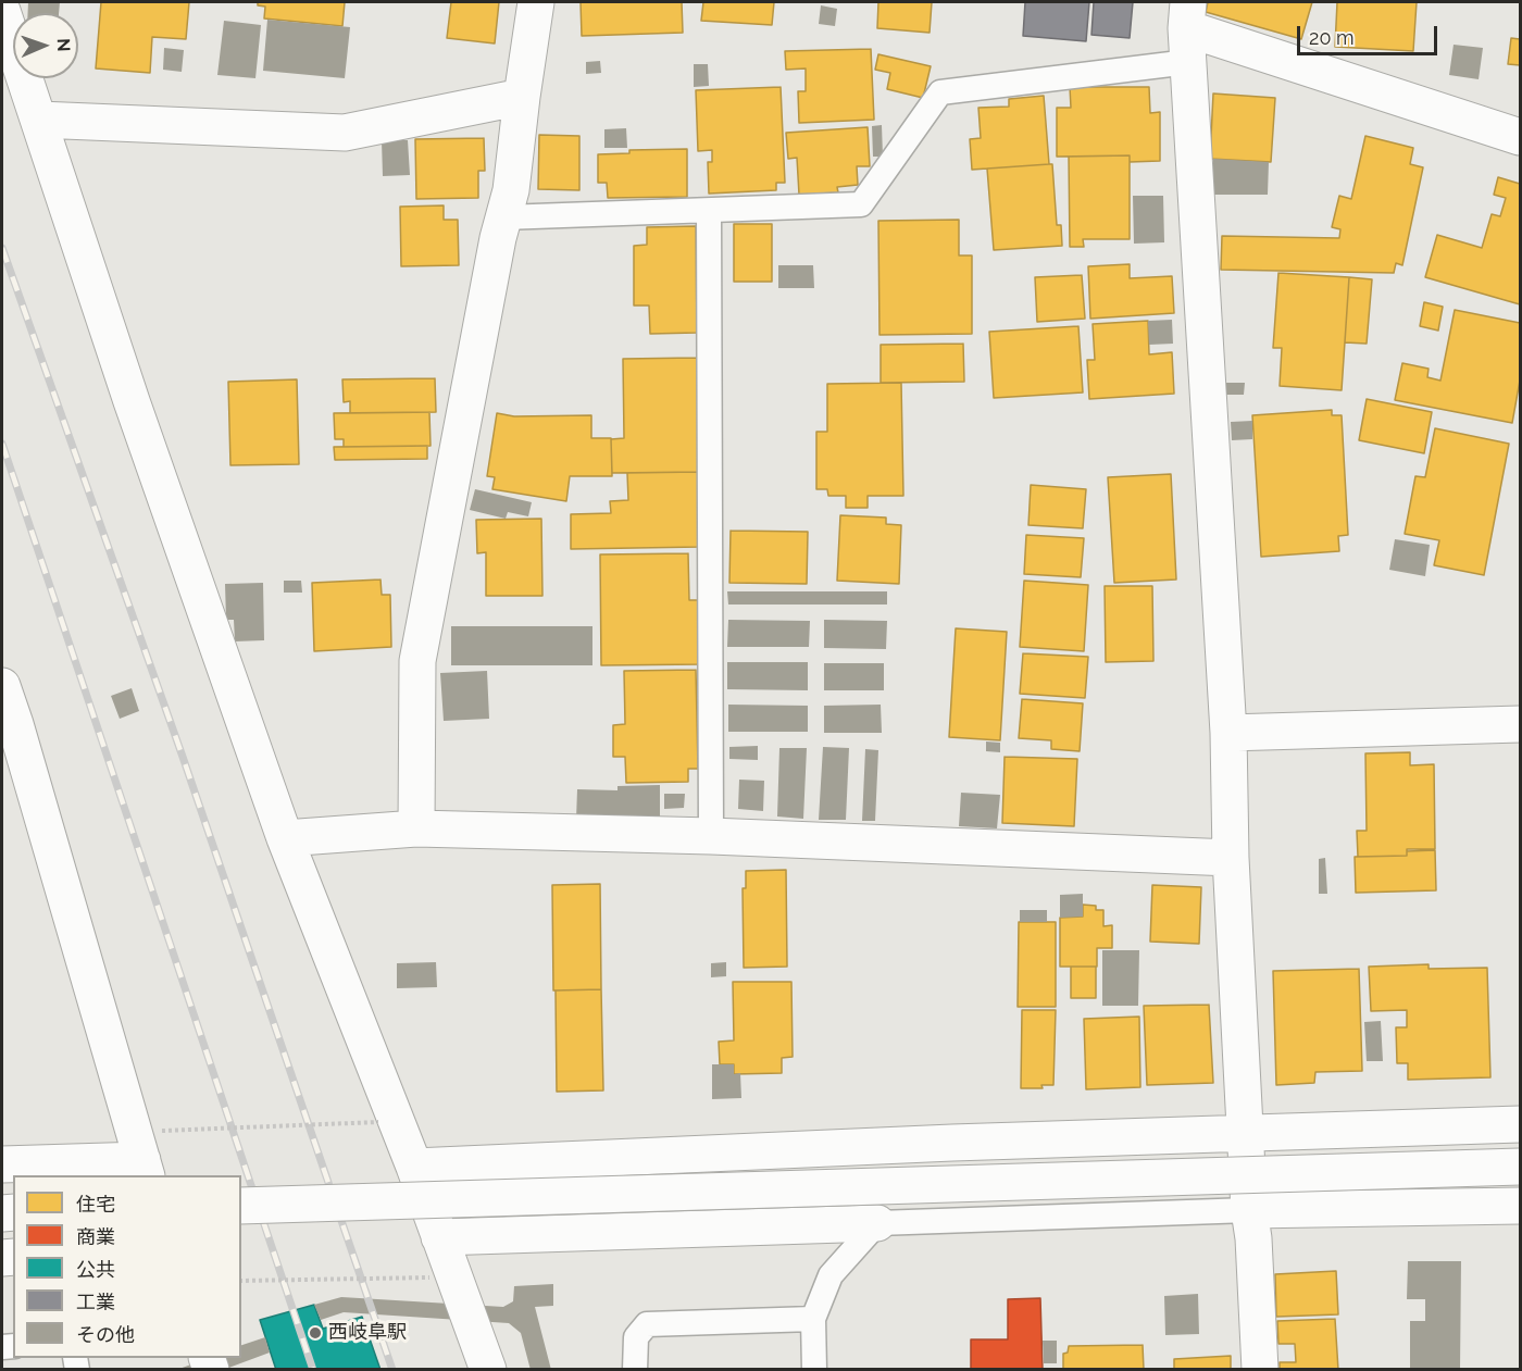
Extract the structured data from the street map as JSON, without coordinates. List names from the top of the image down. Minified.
{"places":["西岐阜駅"],"legend":["住宅","商業","公共","工業","その他"],"scale_bar":"20 m","north":"right"}
